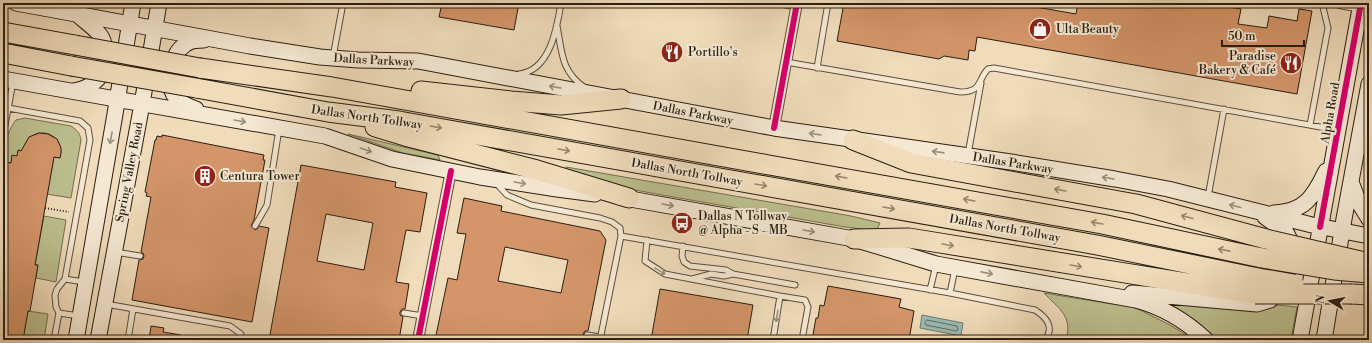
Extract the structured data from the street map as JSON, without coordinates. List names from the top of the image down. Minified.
{"streets":{"highway":["Dallas North Tollway"],"main road":["Dallas Parkway","Alpha Road","Spring Valley Road"]},"crossings":[["Dallas Parkway","Alpha Road"],["Dallas Parkway","Spring Valley Road"]],"places":{"shop":["Ulta Beauty"],"restaurant":["Portillo's","Paradise Bakery & Café"],"building":["Centura Tower"],"bus stop":["Dallas N Tollway @ Alpha - S - MB"]},"scale_bar":"50 m","north":"left"}
